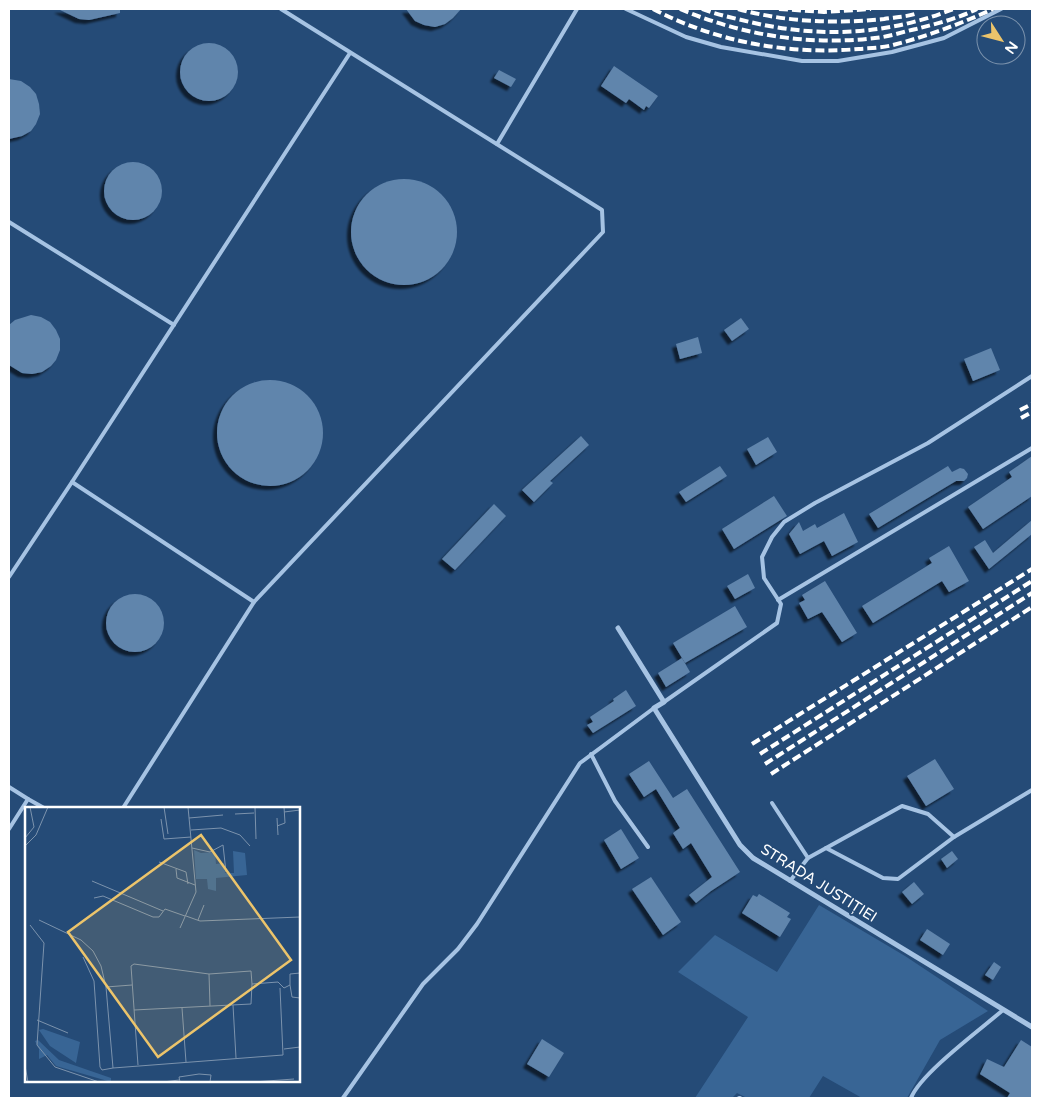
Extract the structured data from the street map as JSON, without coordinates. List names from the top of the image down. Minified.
{"streets":{"street":["STRADA JUSTIȚIEI"]},"north":"bottom right"}
